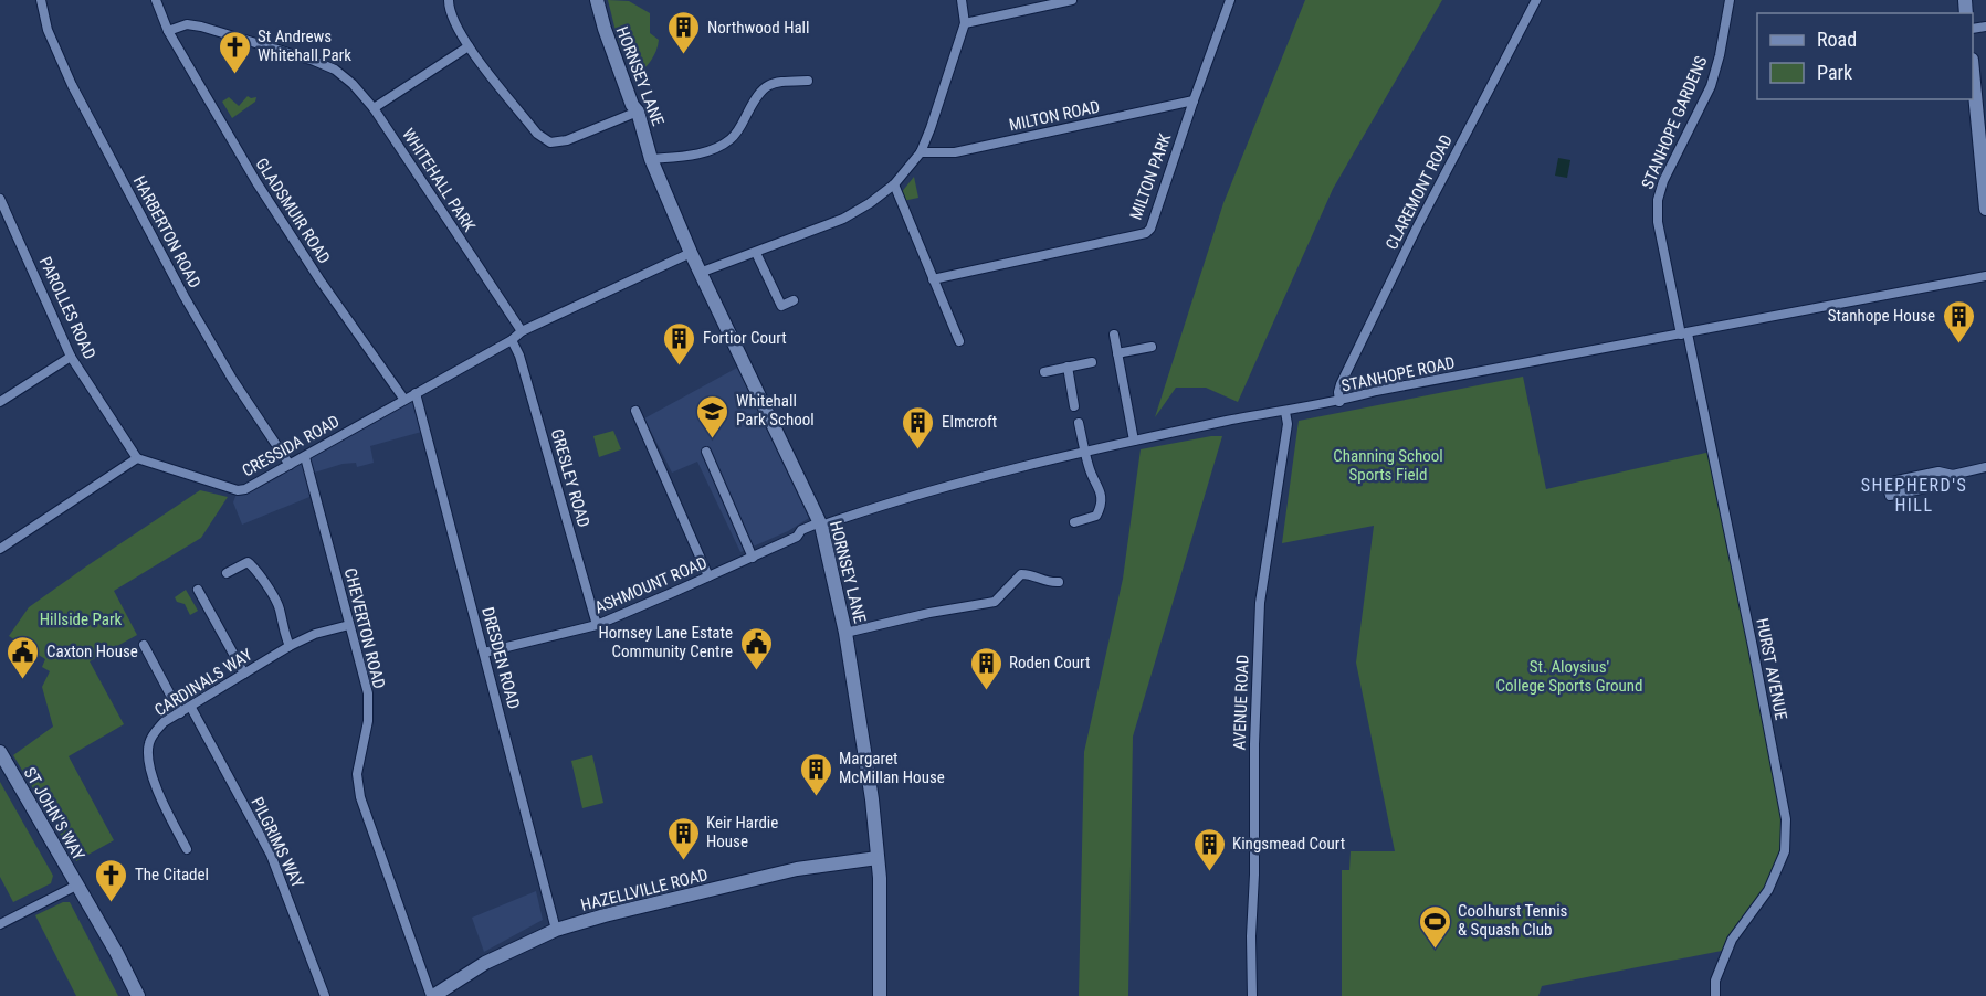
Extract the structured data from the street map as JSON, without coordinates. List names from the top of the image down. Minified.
{"streets":{"main road":["HORNSEY LANE","ST JOHN'S WAY","HAZELLVILLE ROAD"],"street":["MILTON ROAD","STANHOPE GARDENS","MILTON PARK","WHITEHALL PARK","CLAREMONT ROAD","GLADSMUIR ROAD","HARBERTON ROAD","PAROLLES ROAD","STANHOPE ROAD","CRESSIDA ROAD","GRESLEY ROAD","ASHMOUNT ROAD","CHEVERTON ROAD","DRESDEN ROAD","HURST AVENUE","CARDINALS WAY","AVENUE ROAD","PILGRIMS WAY"]},"crossings":[["HORNSEY LANE","STANHOPE ROAD"],["HORNSEY LANE","ASHMOUNT ROAD"],["HORNSEY LANE","HAZELLVILLE ROAD"],["MILTON ROAD","MILTON PARK"],["STANHOPE GARDENS","STANHOPE ROAD"],["STANHOPE GARDENS","HURST AVENUE"],["WHITEHALL PARK","GLADSMUIR ROAD"],["WHITEHALL PARK","CRESSIDA ROAD"],["CLAREMONT ROAD","STANHOPE ROAD"],["GLADSMUIR ROAD","CRESSIDA ROAD"],["HARBERTON ROAD","CRESSIDA ROAD"],["PAROLLES ROAD","CRESSIDA ROAD"],["STANHOPE ROAD","ASHMOUNT ROAD"],["STANHOPE ROAD","HURST AVENUE"],["STANHOPE ROAD","AVENUE ROAD"],["CRESSIDA ROAD","GRESLEY ROAD"],["CRESSIDA ROAD","CHEVERTON ROAD"],["CRESSIDA ROAD","DRESDEN ROAD"],["GRESLEY ROAD","ASHMOUNT ROAD"],["ASHMOUNT ROAD","DRESDEN ROAD"],["CHEVERTON ROAD","CARDINALS WAY"],["CHEVERTON ROAD","HAZELLVILLE ROAD"],["DRESDEN ROAD","HAZELLVILLE ROAD"],["CARDINALS WAY","PILGRIMS WAY"]],"districts":["SHEPHERD'S HILL"],"parks":["Channing School Sports Field","Hillside Park","St. Aloysius' College Sports Ground"],"places":{"building":["Northwood Hall","Stanhope House","Fortior Court","Elmcroft","Roden Court","Margaret McMillan House","Keir Hardie House","Kingsmead Court"],"church":["St Andrews Whitehall Park","The Citadel"],"school or university":["Whitehall Park School"],"public building":["Hornsey Lane Estate Community Centre","Caxton House"],"sports":["Coolhurst Tennis & Squash Club"]},"legend":["Road","Park"]}
